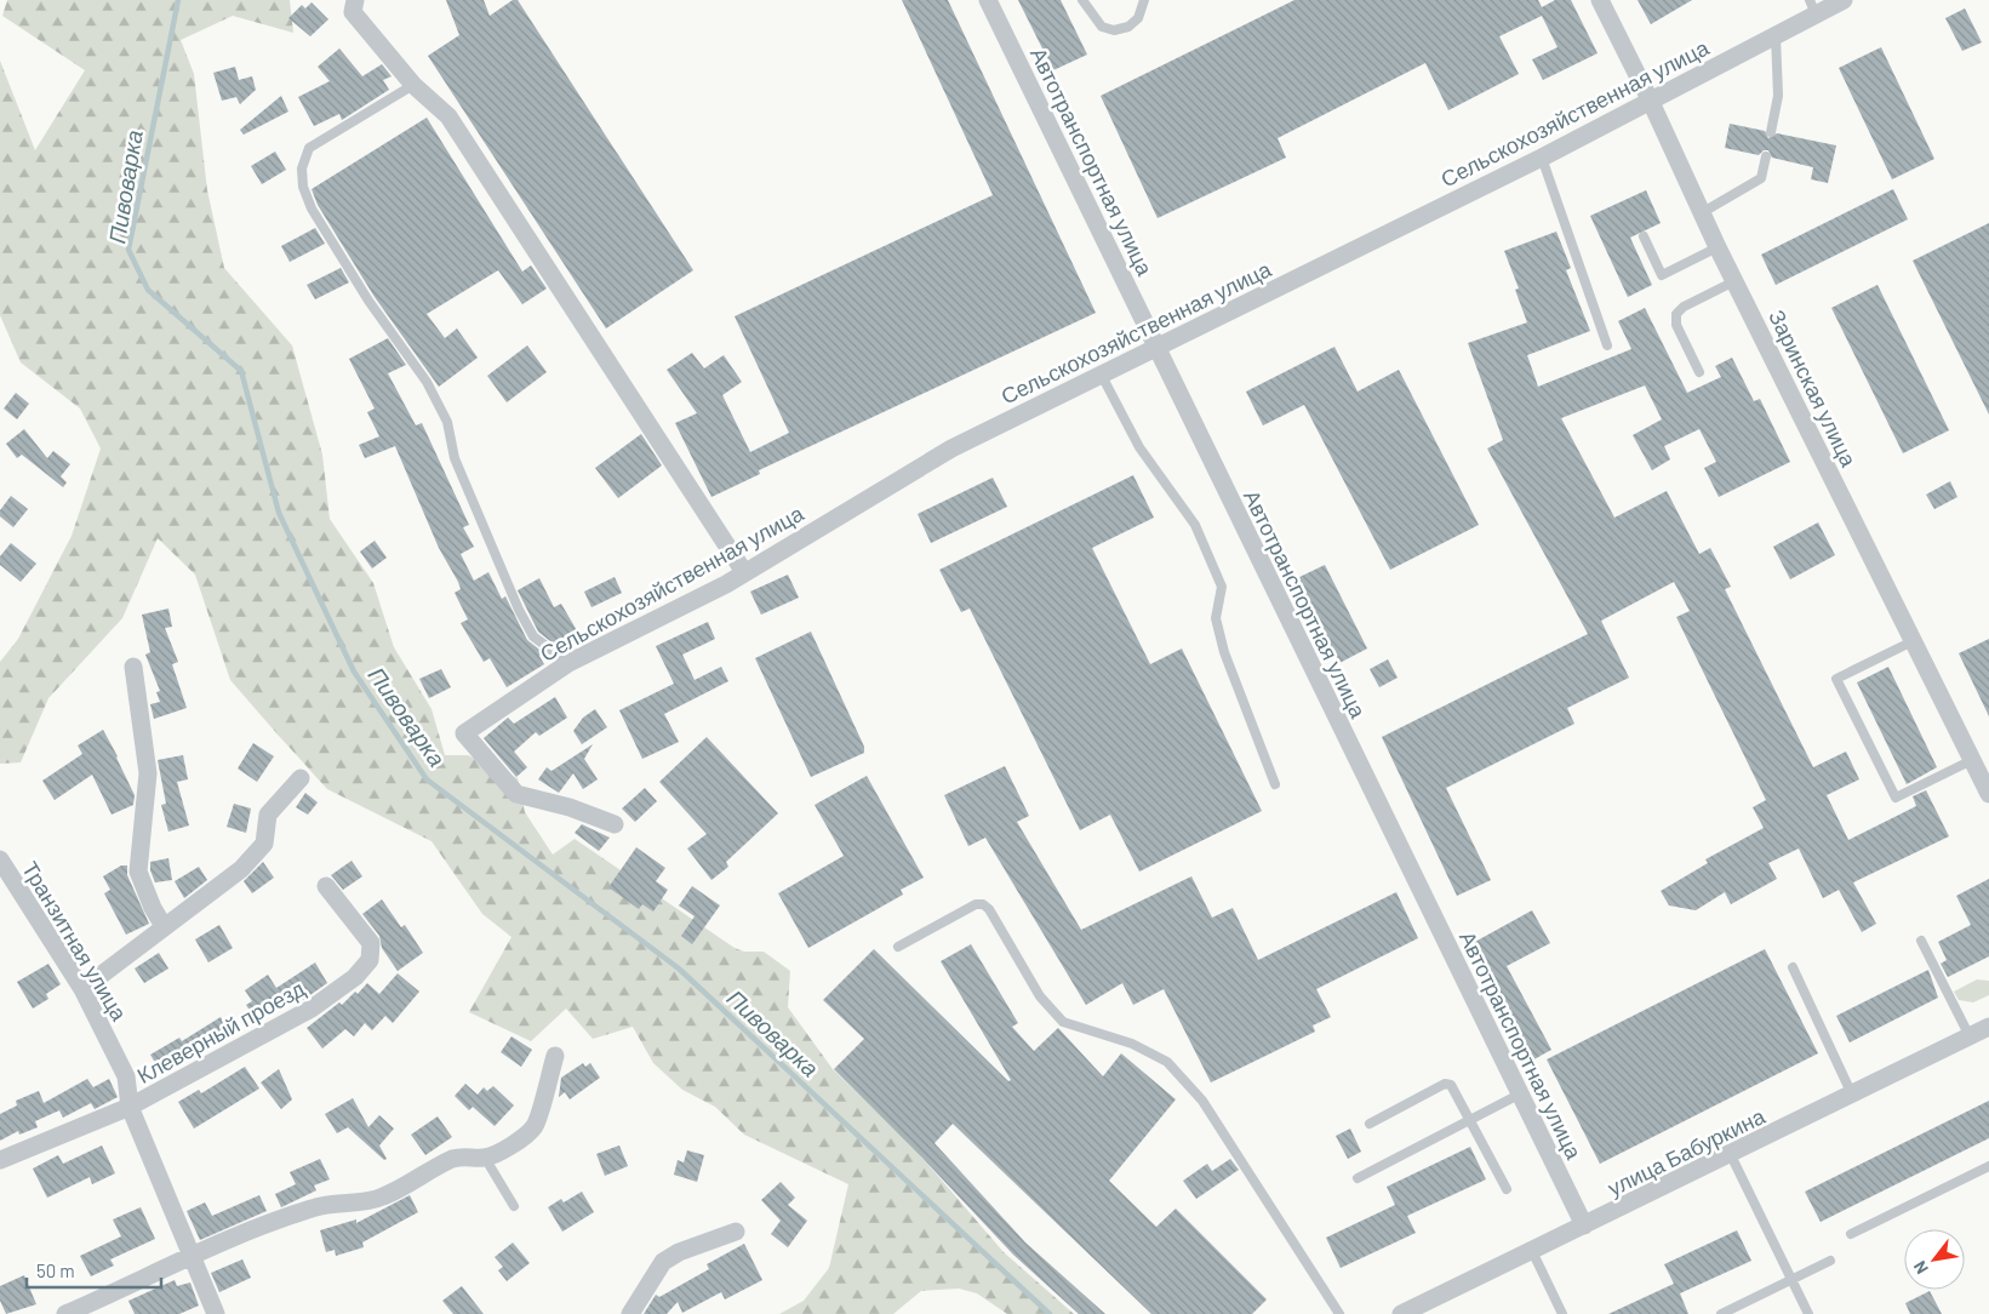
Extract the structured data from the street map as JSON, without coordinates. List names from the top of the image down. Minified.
{"streets":{"street":["Сельскохозяйственная улица","Автотранспортная улица","Заринская улица","Транзитная улица","Клеверный проезд","улица Бабуркина"]},"crossings":[["Сельскохозяйственная улица","Автотранспортная улица"],["Сельскохозяйственная улица","Заринская улица"],["Автотранспортная улица","улица Бабуркина"],["Транзитная улица","Клеверный проезд"]],"water":["Пивоварка"],"scale_bar":"50 m","north":"bottom left"}
